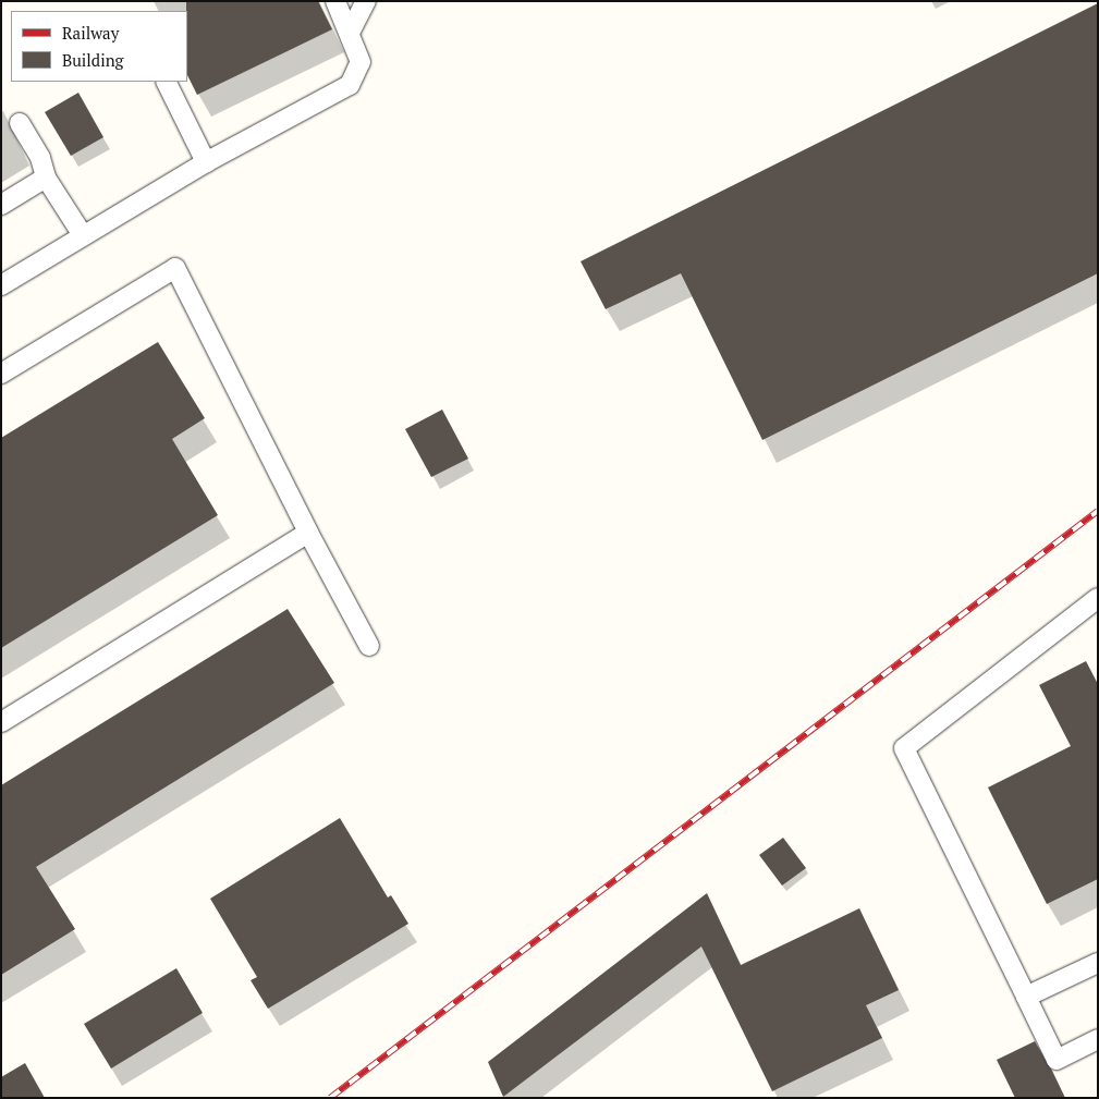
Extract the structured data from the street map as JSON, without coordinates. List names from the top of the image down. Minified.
{"legend":["Railway","Building"]}
